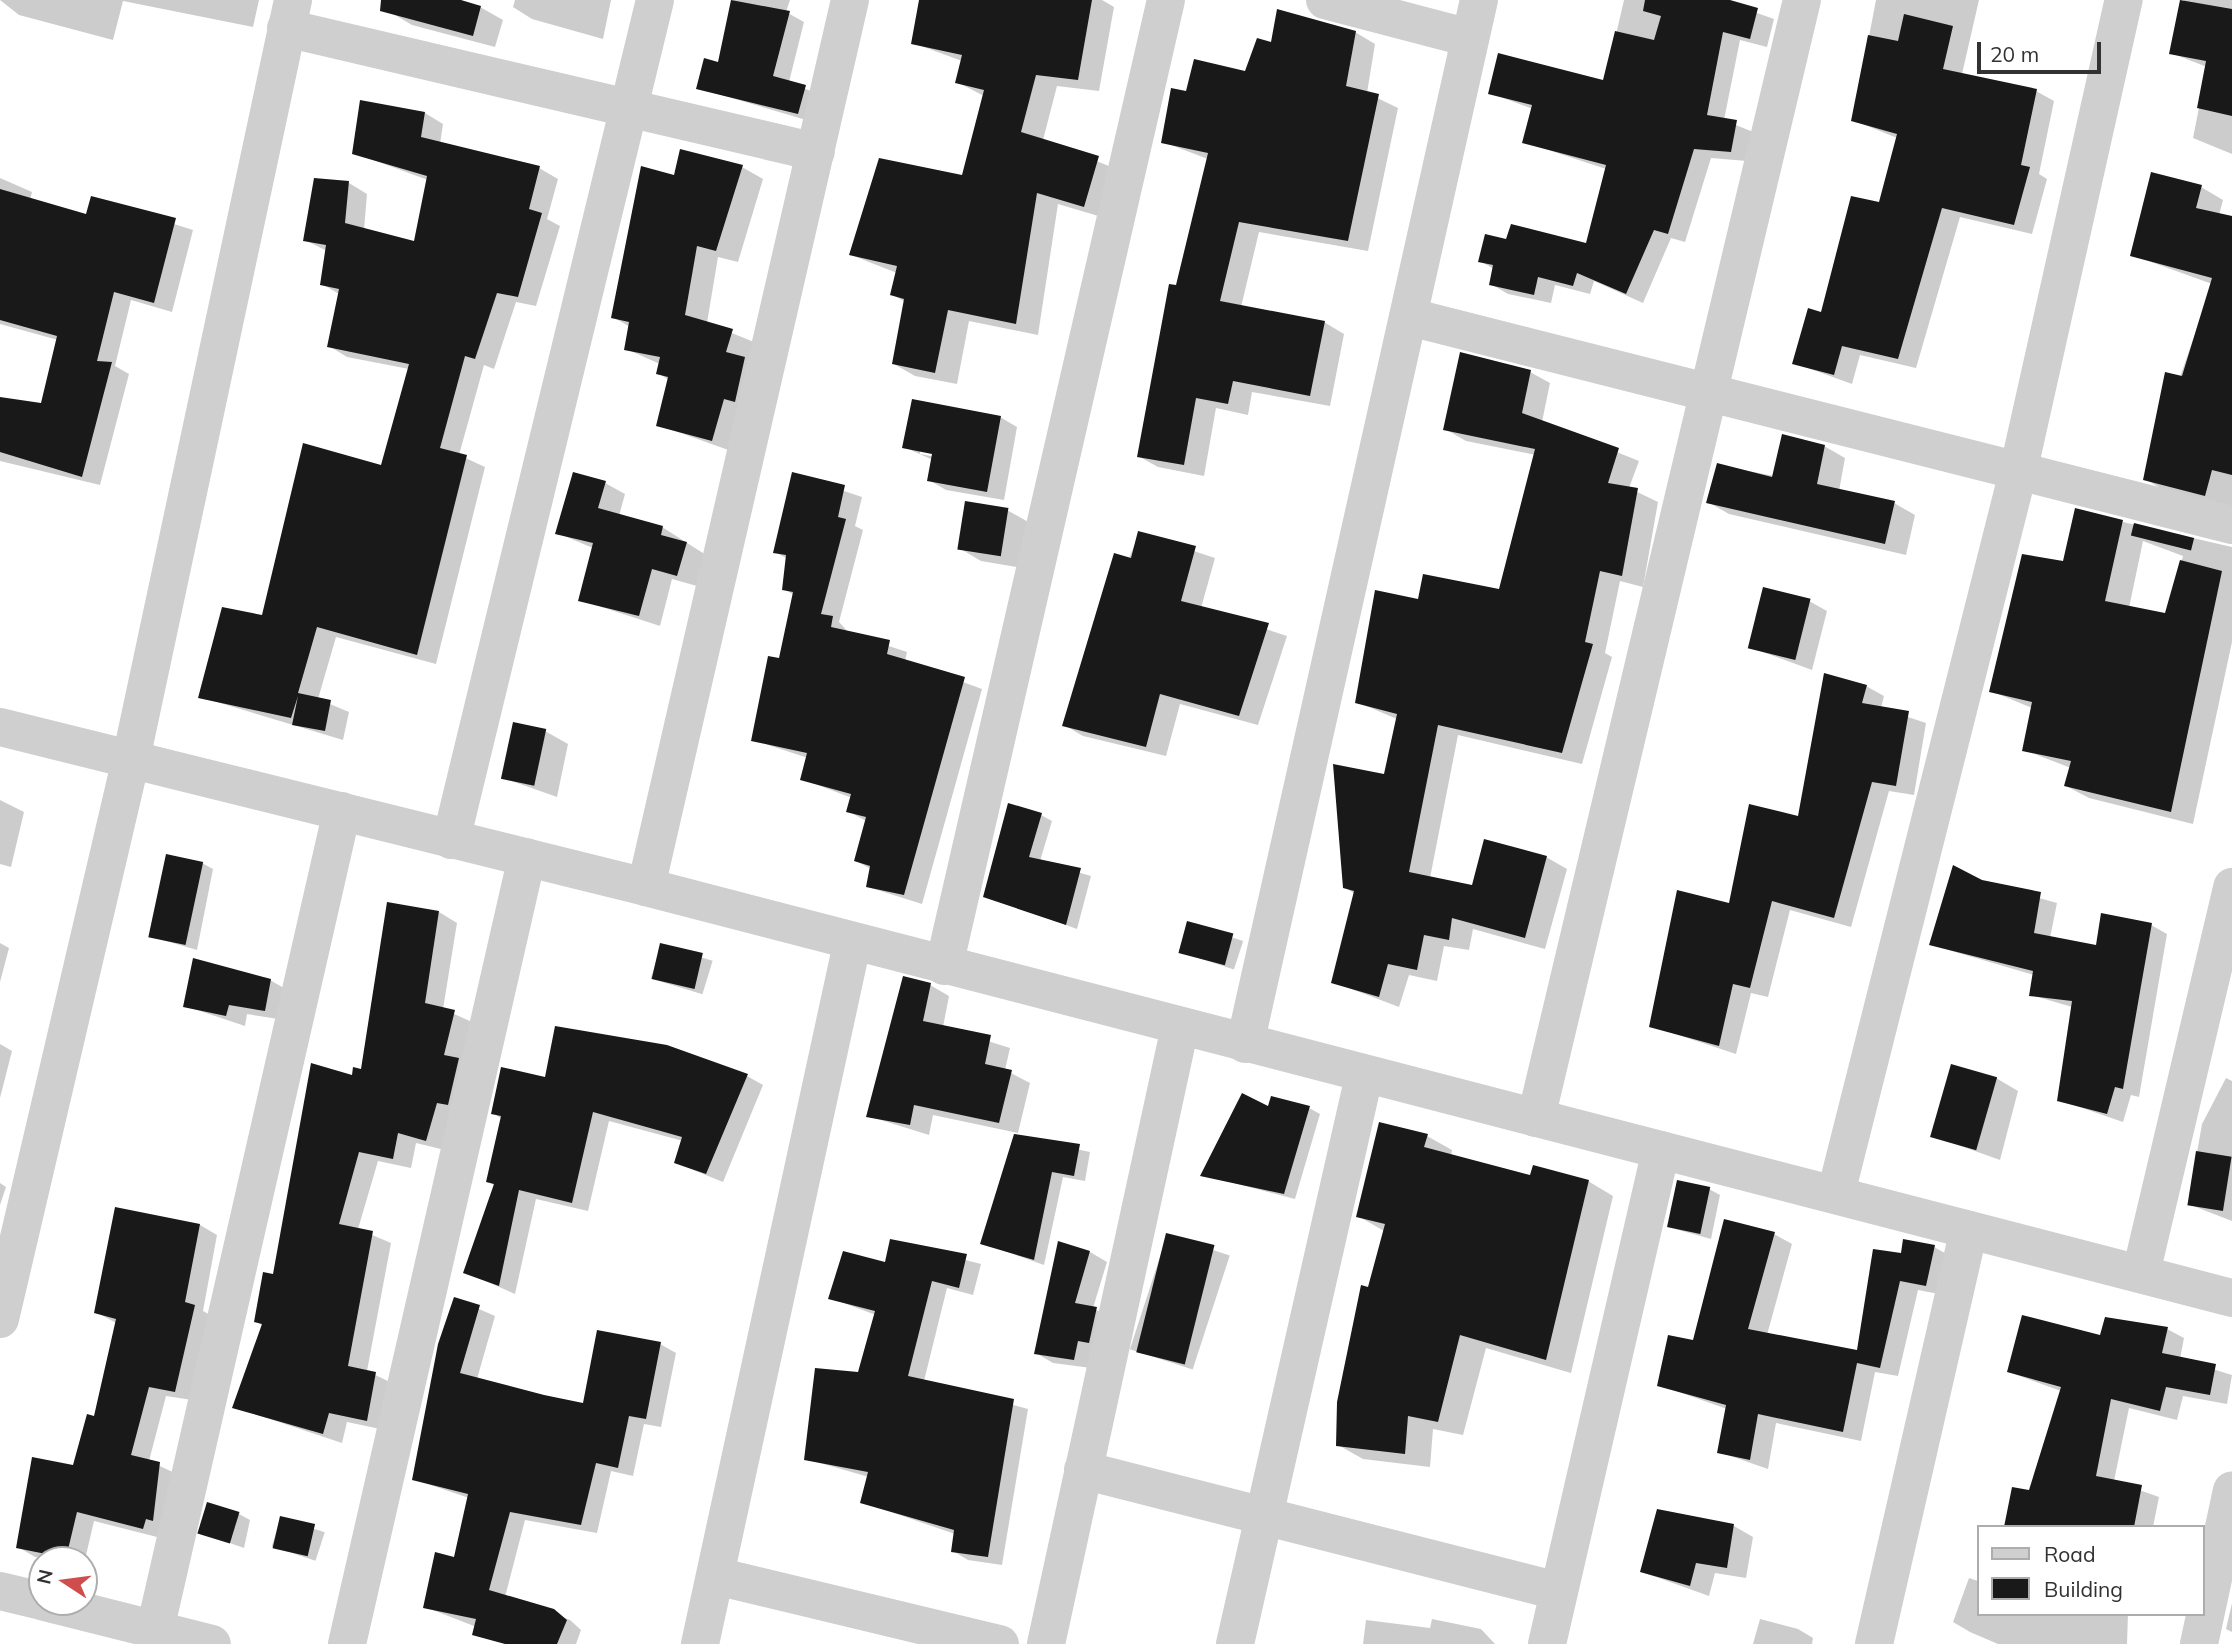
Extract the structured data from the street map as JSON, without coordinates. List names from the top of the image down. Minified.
{"legend":["Road","Building"],"scale_bar":"20 m","north":"left"}
